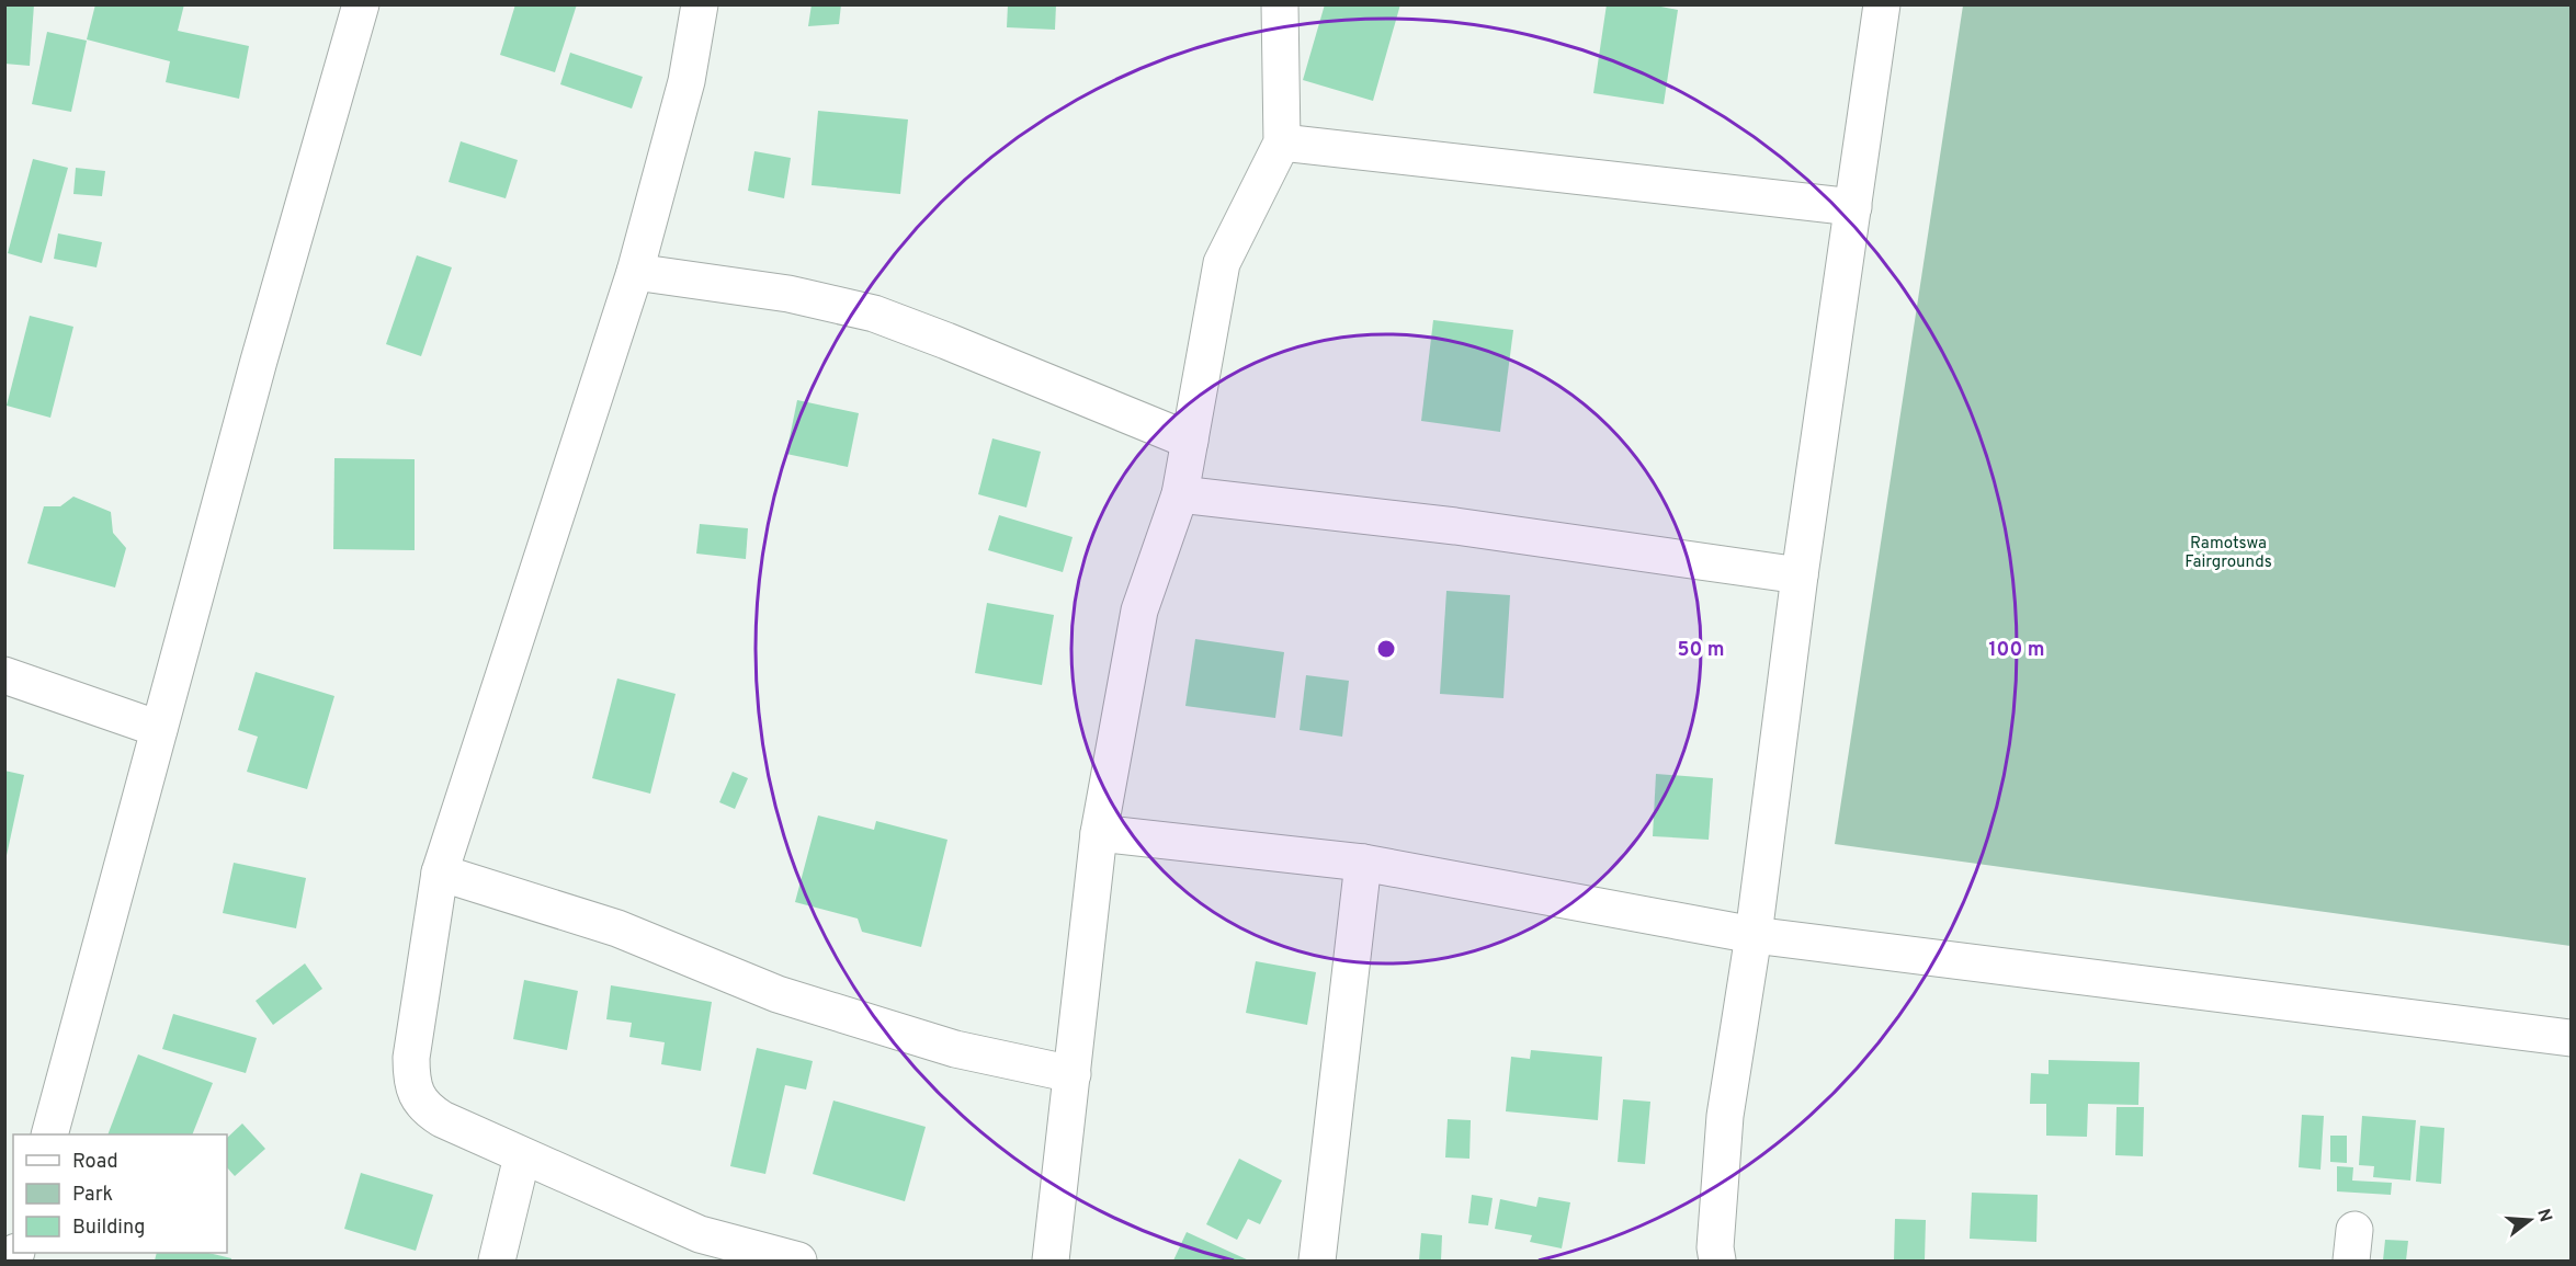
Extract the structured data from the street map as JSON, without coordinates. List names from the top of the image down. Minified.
{"parks":["Ramotswa Fairgrounds"],"legend":["Road","Park","Building"],"north":"right","rings":["50 m","100 m"]}
